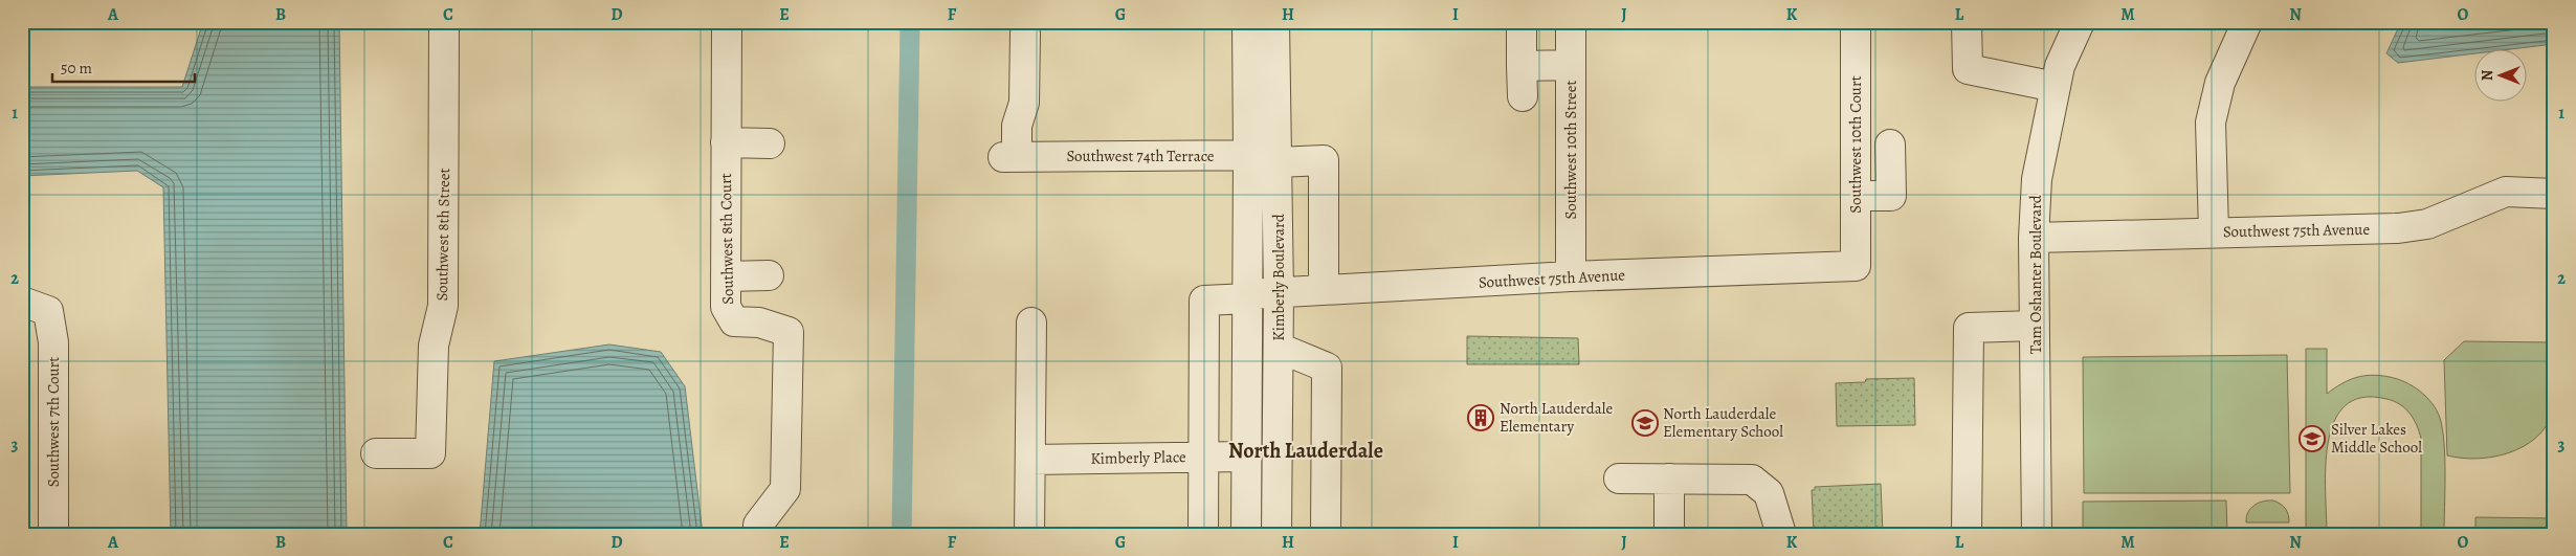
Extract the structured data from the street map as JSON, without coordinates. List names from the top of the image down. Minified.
{"streets":{"street":["Southwest 10th Court","Southwest 10th Street","Southwest 74th Terrace","Southwest 75th Avenue","Southwest 8th Street","Southwest 8th Court","Tam Oshanter Boulevard","Kimberly Boulevard","Southwest 7th Court","Kimberly Place"]},"crossings":[["Southwest 10th Court","Southwest 75th Avenue"],["Southwest 10th Street","Southwest 75th Avenue"],["Southwest 74th Terrace","Southwest 75th Avenue"],["Southwest 74th Terrace","Kimberly Boulevard"],["Southwest 75th Avenue","Tam Oshanter Boulevard"],["Southwest 75th Avenue","Kimberly Boulevard"],["Southwest 75th Avenue","Kimberly Place"],["Kimberly Boulevard","Kimberly Place"]],"districts":["North Lauderdale"],"places":{"building":["North Lauderdale Elementary"],"school or university":["North Lauderdale Elementary School","Silver Lakes Middle School"]},"scale_bar":"50 m","north":"left","grid":{"columns":["A","B","C","D","E","F","G","H","I","J","K","L","M","N","O"],"rows":["1","2","3"]}}
